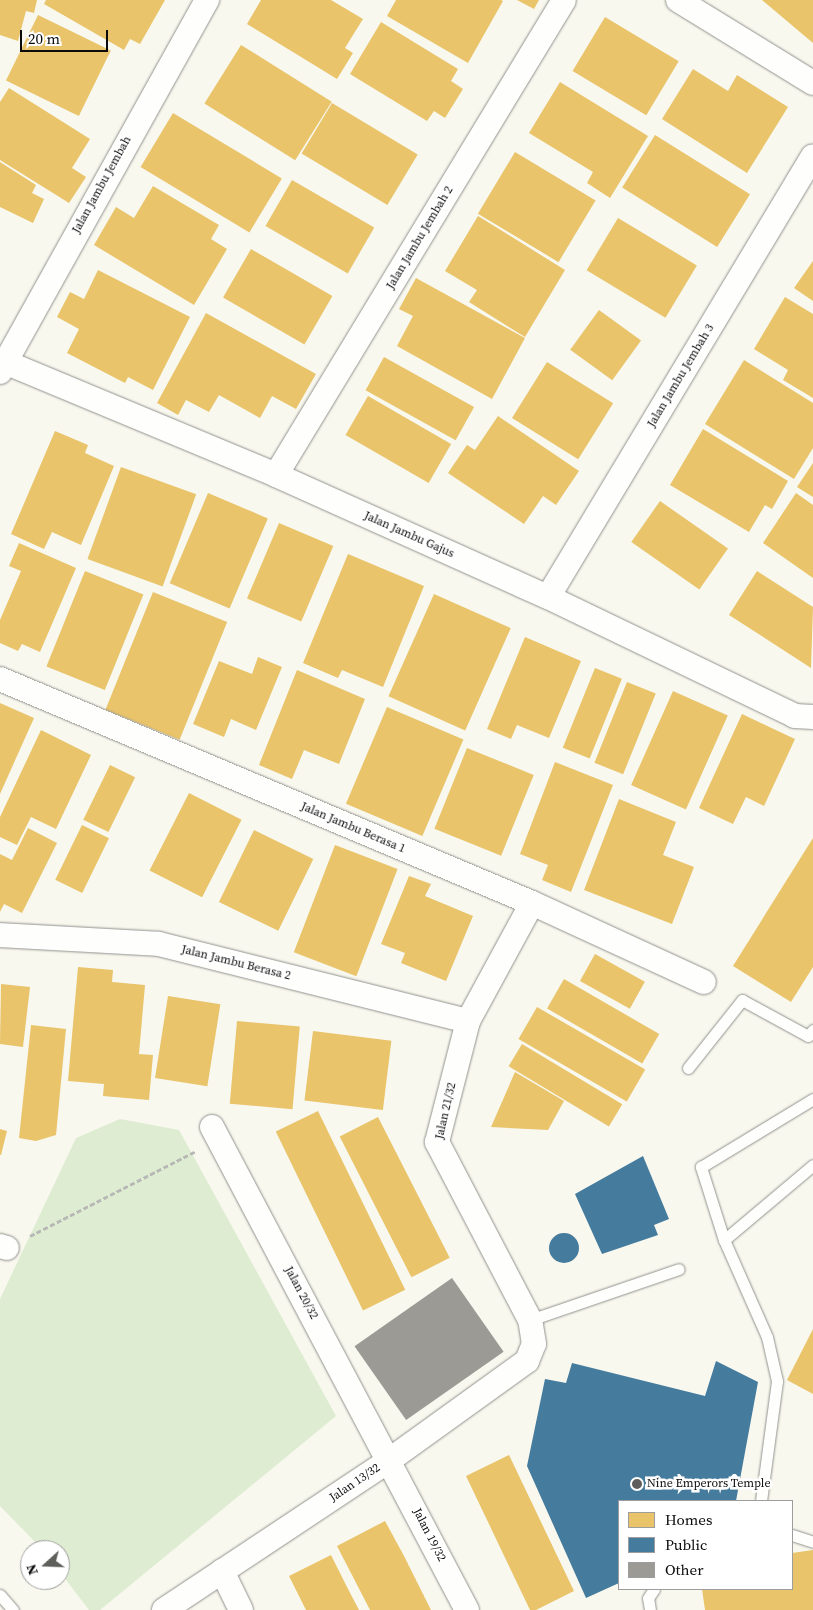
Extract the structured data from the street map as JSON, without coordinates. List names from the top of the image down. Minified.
{"streets":{"street":["Jalan Jambu Jembah","Jalan Jambu Jembah 2","Jalan Jambu Jembah 3","Jalan Jambu Gajus","Jalan Jambu Berasa 1","Jalan Jambu Berasa 2","Jalan 21/32","Jalan 20/32","Jalan 13/32","Jalan 19/32"]},"crossings":[["Jalan Jambu Jembah","Jalan Jambu Gajus"],["Jalan Jambu Jembah 2","Jalan Jambu Gajus"],["Jalan Jambu Jembah 3","Jalan Jambu Gajus"],["Jalan Jambu Berasa 1","Jalan 21/32"],["Jalan Jambu Berasa 2","Jalan 21/32"],["Jalan 21/32","Jalan 13/32"],["Jalan 20/32","Jalan 13/32"],["Jalan 20/32","Jalan 19/32"],["Jalan 13/32","Jalan 19/32"]],"places":["Nine Emperors Temple"],"legend":["Homes","Public","Other"],"scale_bar":"20 m","north":"left"}
